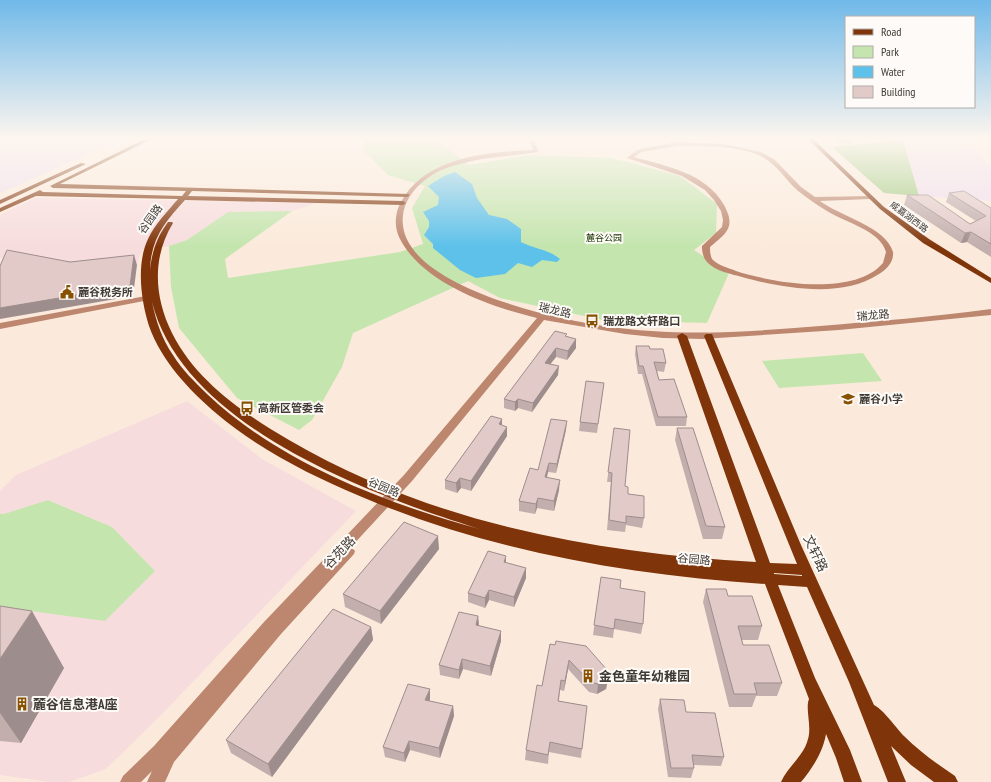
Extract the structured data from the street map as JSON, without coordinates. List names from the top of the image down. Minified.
{"streets":{"main road":["咸嘉湖西路","谷园路","文轩路"],"street":["瑞龙路","谷苑路"]},"crossings":[["谷园路","谷苑路"],["谷园路","文轩路"],["瑞龙路","谷苑路"],["瑞龙路","文轩路"]],"parks":["麓谷公园"],"places":{"public building":["麓谷税务所"],"bus stop":["瑞龙路文轩路口","高新区管委会"],"school or university":["麓谷小学"],"building":["金色童年幼稚园","麓谷信息港A座"]},"legend":["Road","Park","Water","Building"]}
